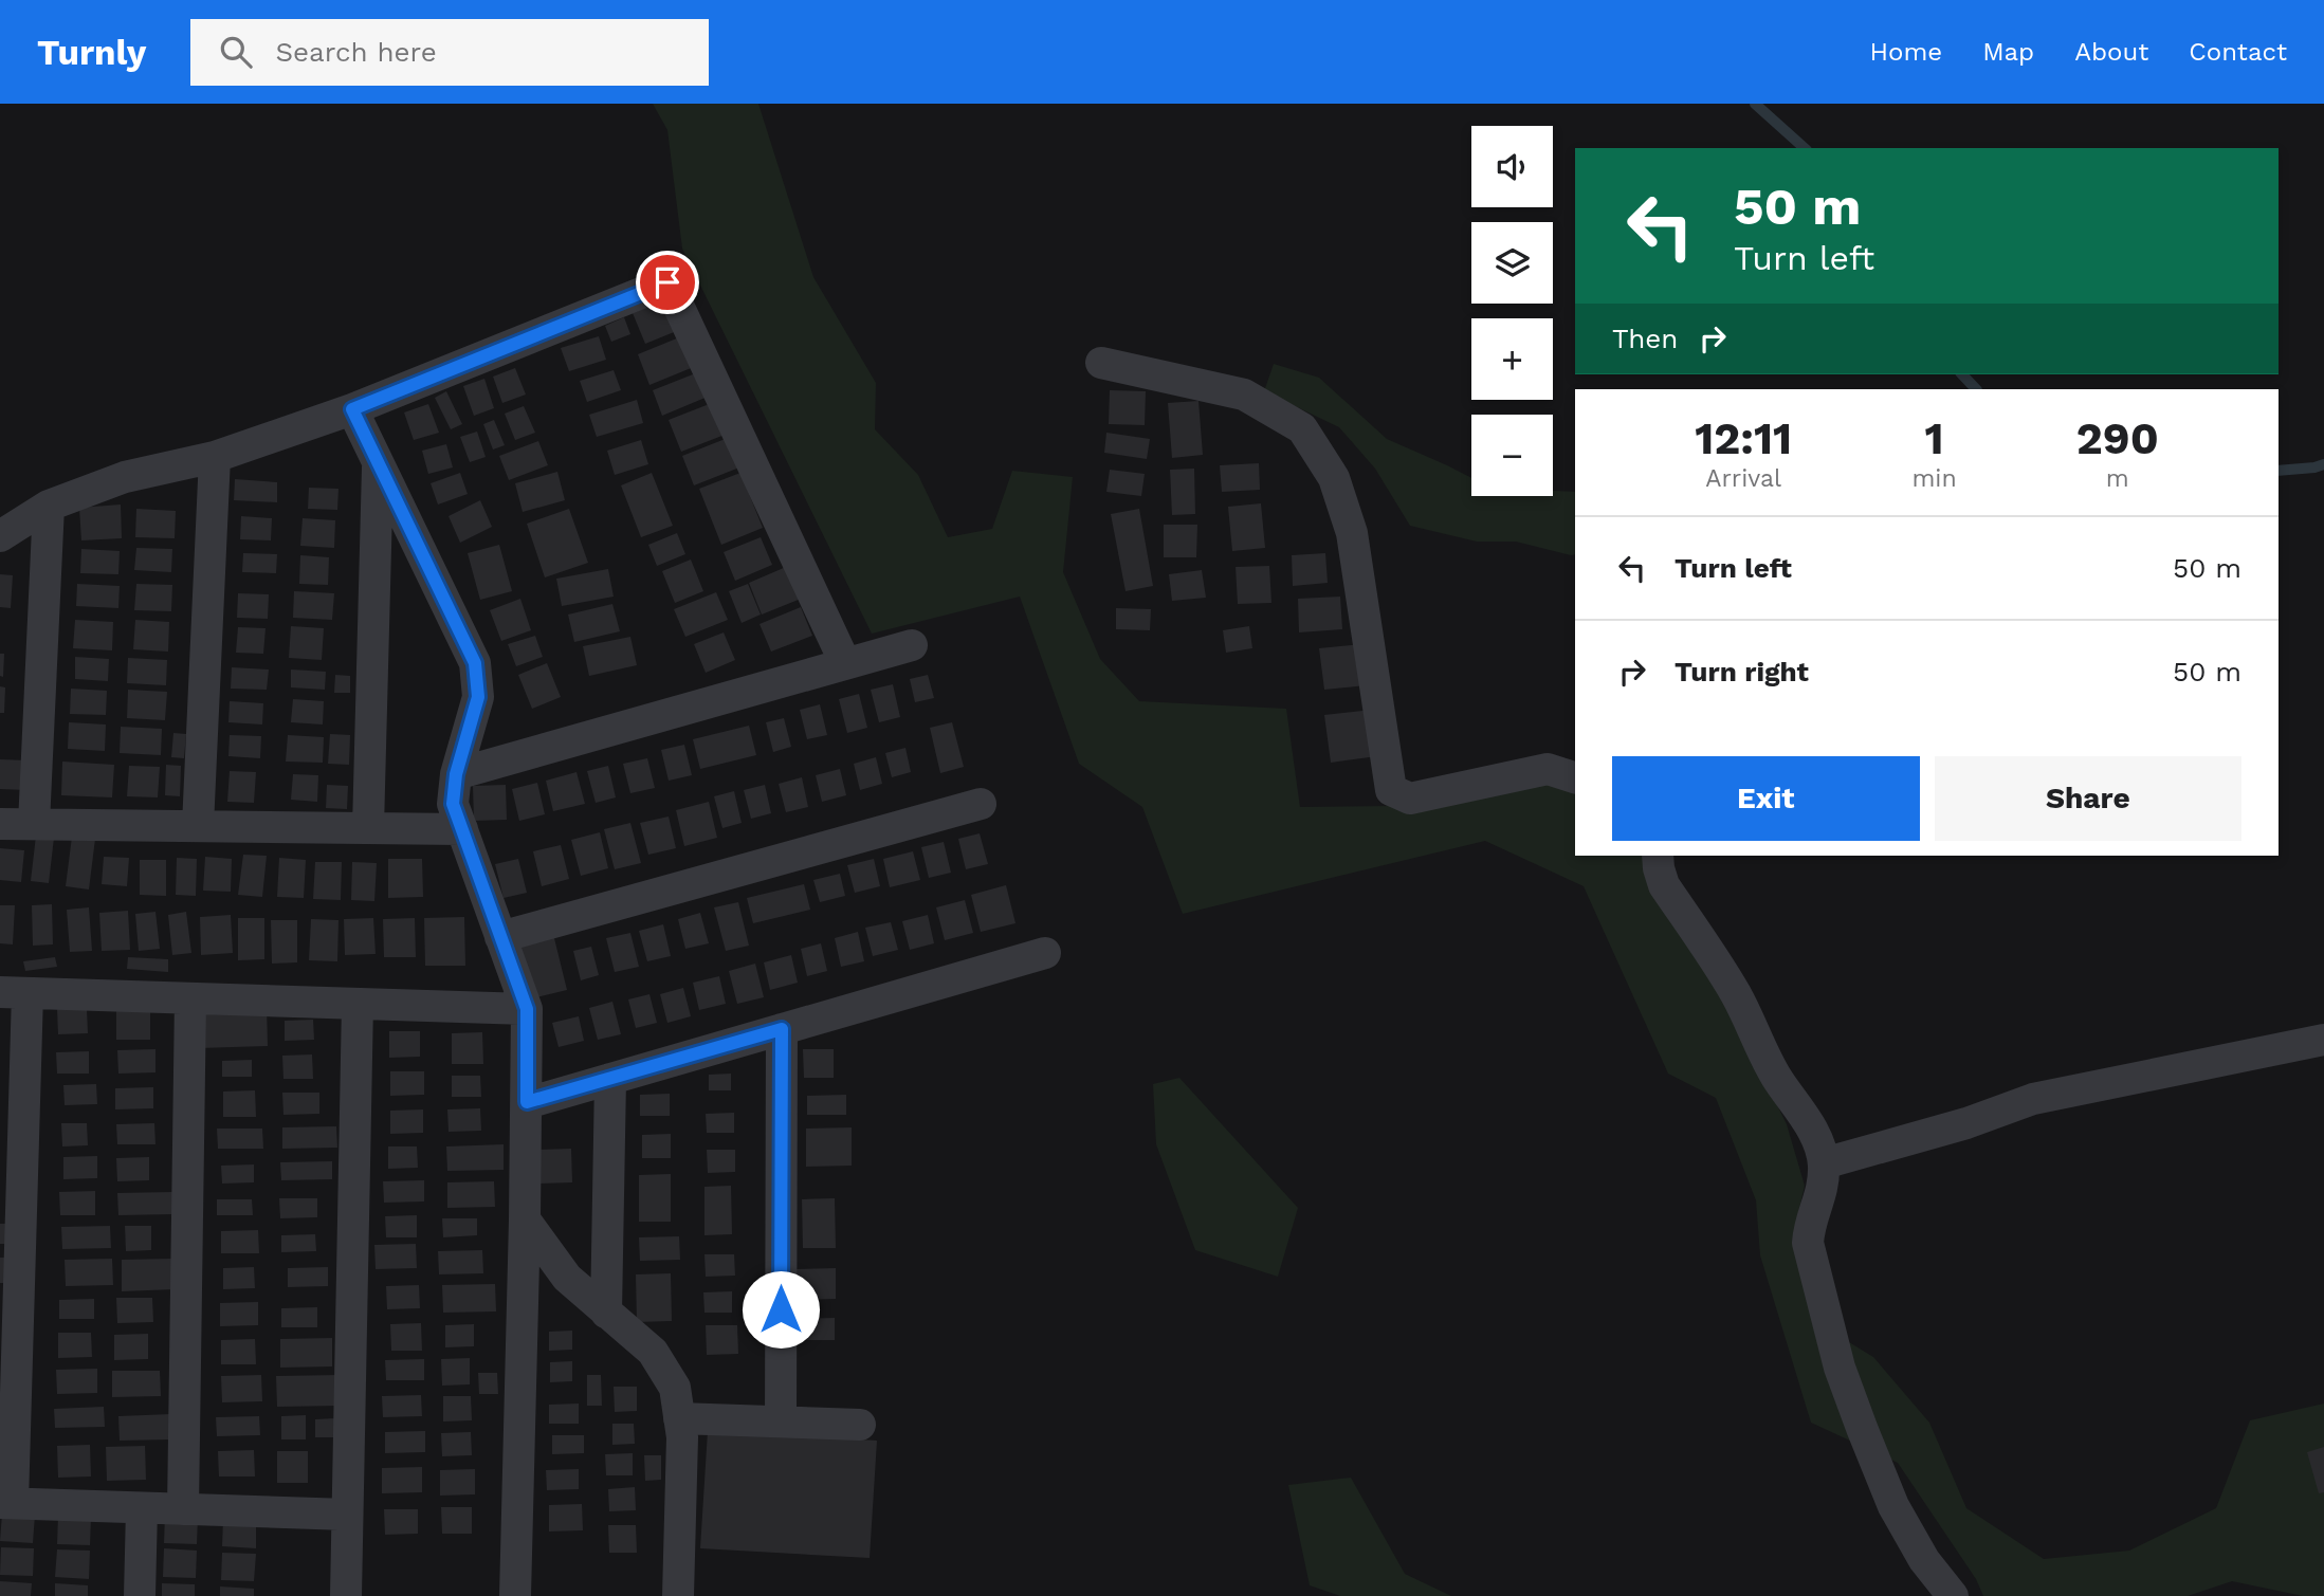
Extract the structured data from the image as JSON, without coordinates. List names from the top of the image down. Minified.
{"page":{"header":"Turnly","search":"Search here","nav":["Home","Map","About","Contact"],"map_buttons":["+","−"],"turn":["50 m","Turn left"],"then":"Then","eta":["12:11","Arrival","1","min","290","m"],"list":[{"name":"Turn left","value":"50 m"},{"name":"Turn right","value":"50 m"}],"buttons":["Exit","Share"]}}
